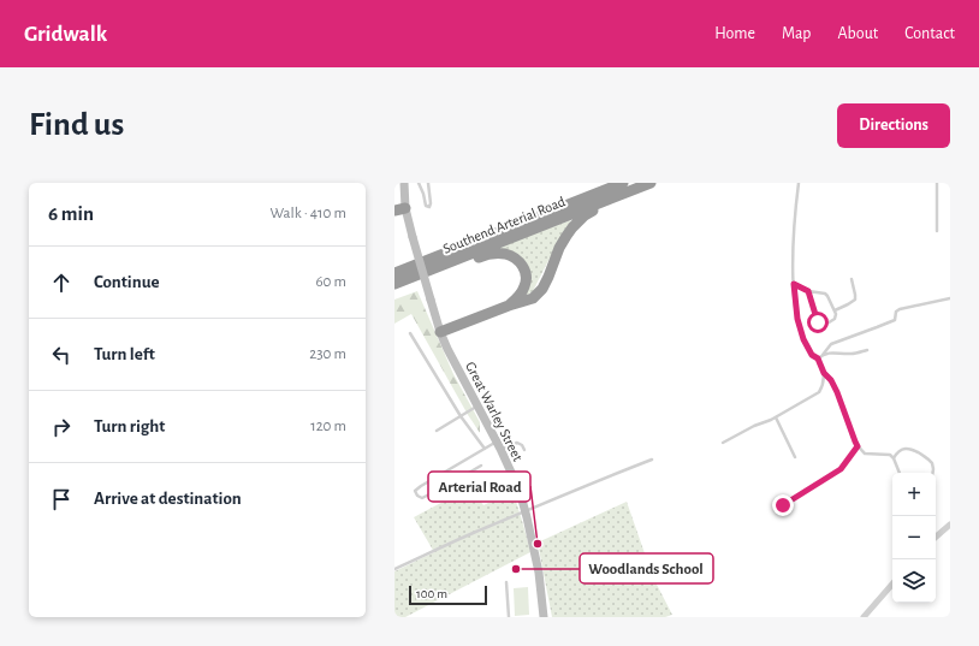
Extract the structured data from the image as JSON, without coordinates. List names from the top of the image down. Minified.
{"streets":{"highway":["Southend Arterial Road"],"main road":["Great Warley Street"]},"places":["Arterial Road","Woodlands School"],"scale_bar":"100 m","page":{"header":"Gridwalk","nav":["Home","Map","About","Contact"],"buttons":"Directions","title":"Find us","heading":["6 min","Walk · 410 m"],"list":[["Continue","60 m"],["Turn left","230 m"],["Turn right","120 m"],"Arrive at destination"],"map_buttons":["+","−"],"scale":"100 m"}}
